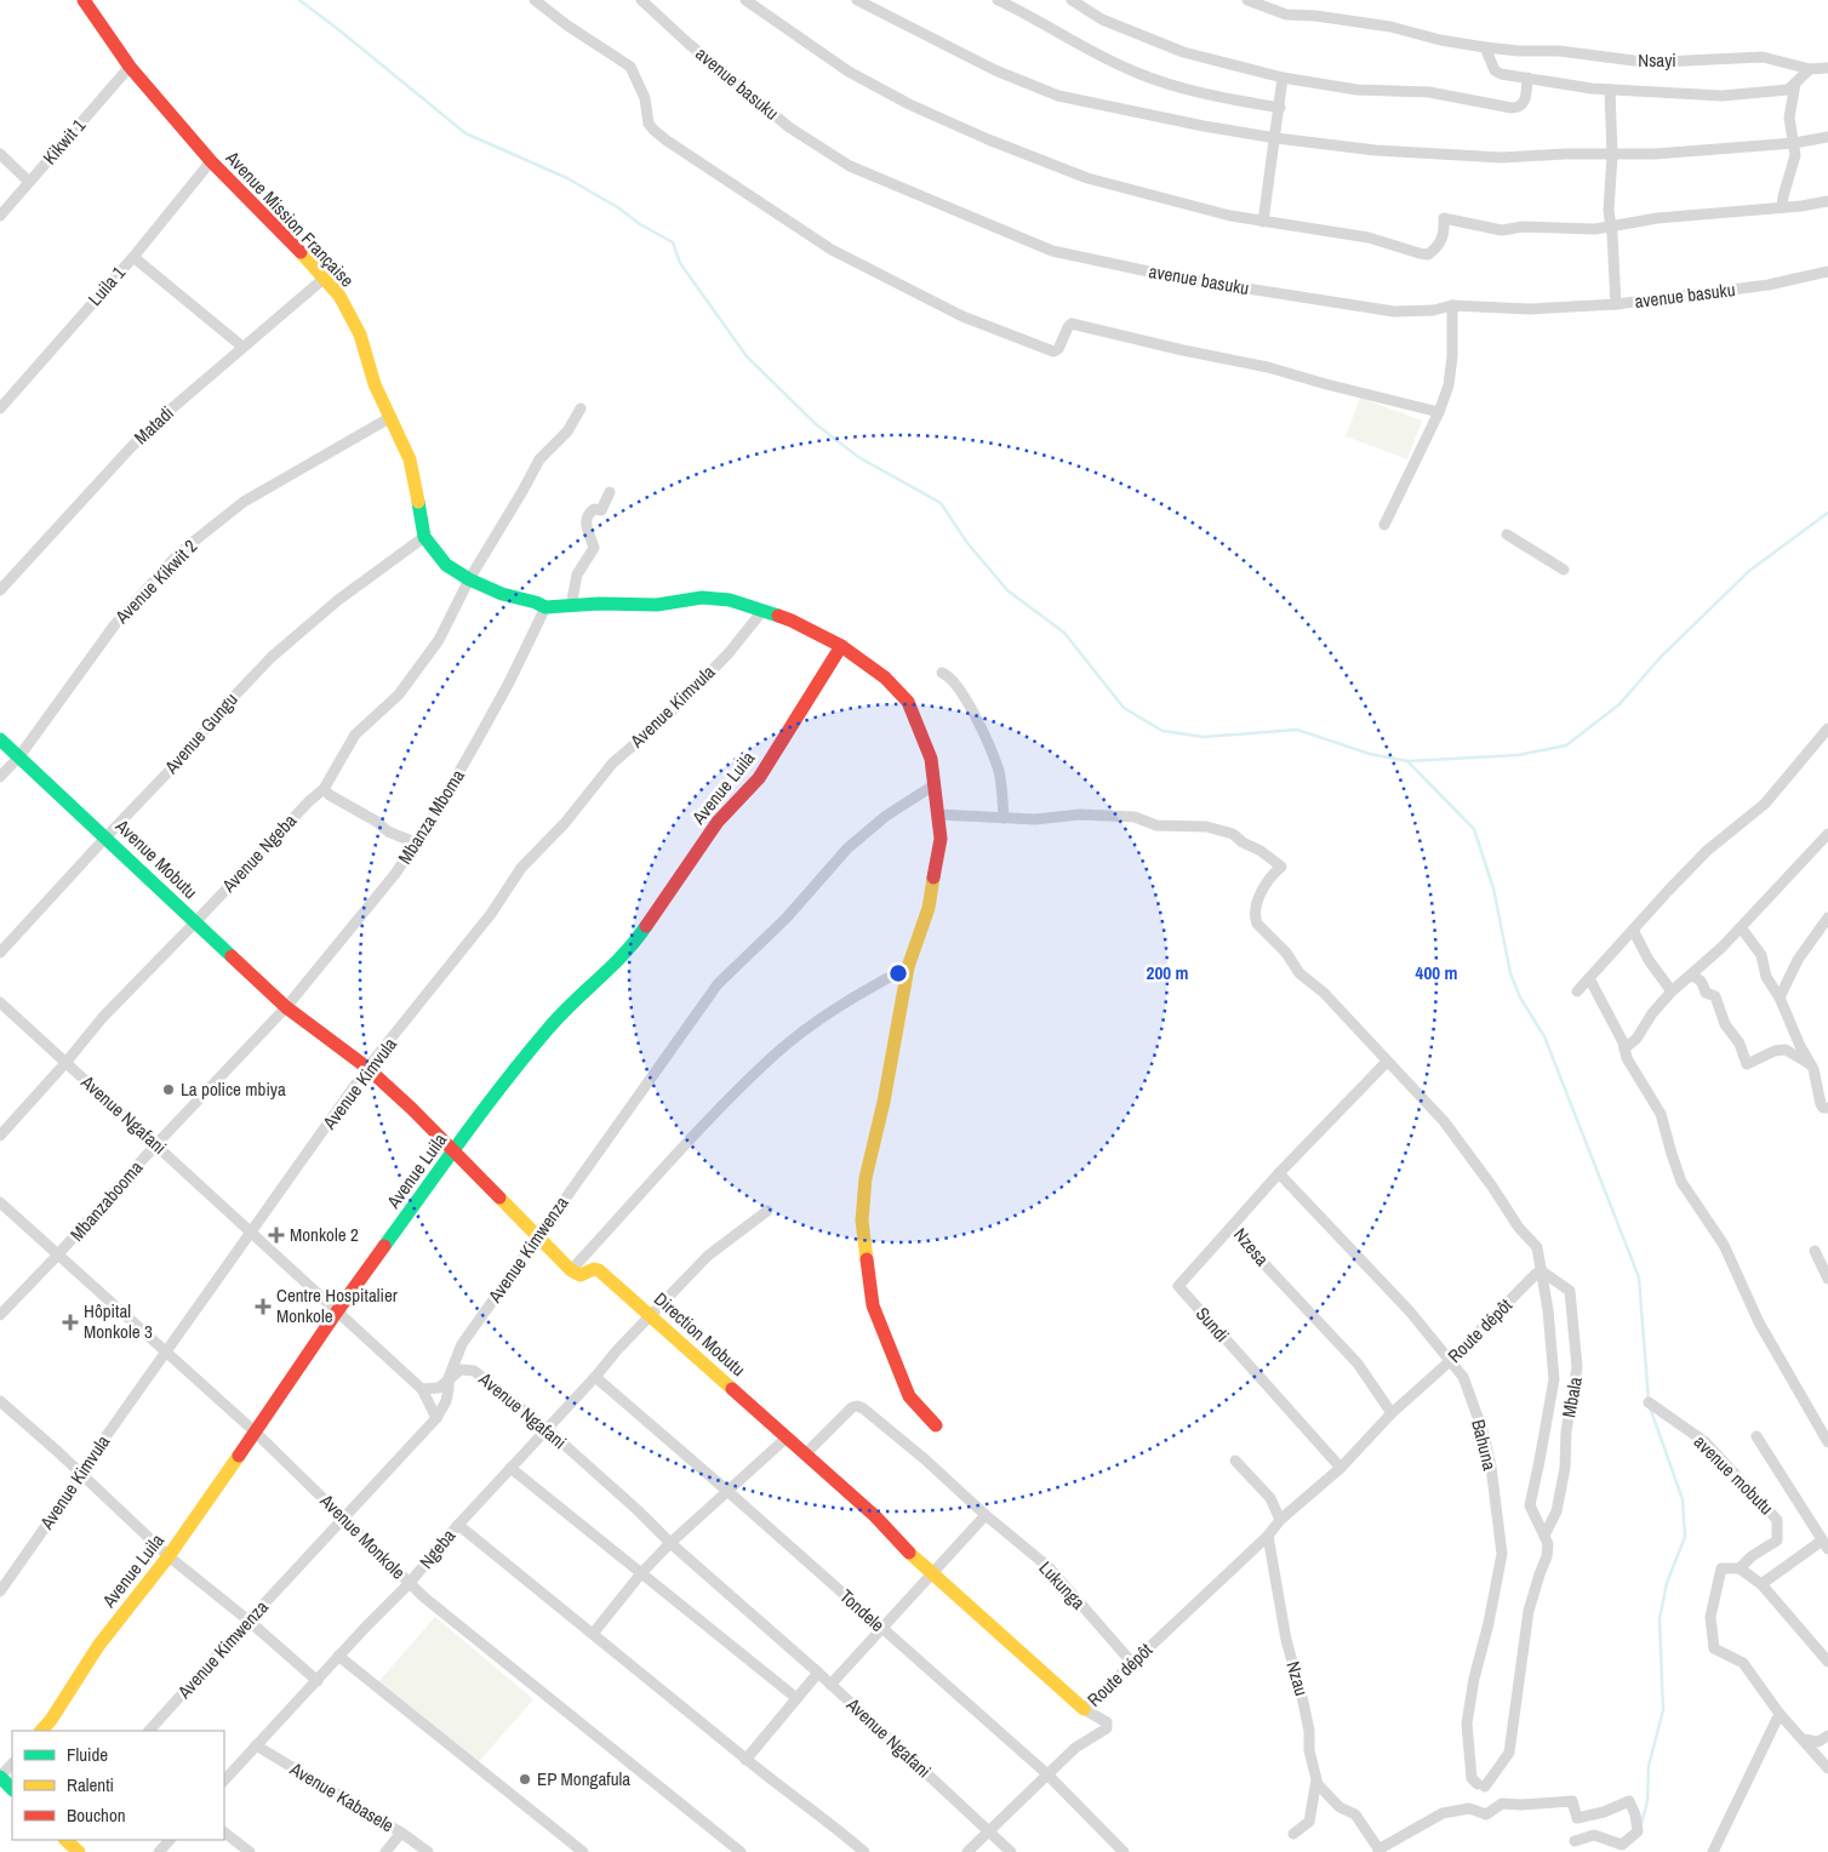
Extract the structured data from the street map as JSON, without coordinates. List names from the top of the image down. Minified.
{"streets":{"main road":["Avenue Mission Française","Avenue Luila","Avenue Mobutu","Direction Mobutu"],"street":["Nsayi","avenue basuku","Kikwit 1","Luila 1","Matadi","Avenue Kikwit 2","Avenue Kimvula","Avenue Gungu","Mbanza Mboma","Avenue Ngeba","Avenue Ngafani","Mbanzabooma","Nzesa","Avenue Kimwenza","Sundi","Route dépôt","Mbala","Bahuna","avenue mobutu","Avenue Monkole","Ngeba","Lukunga","Tondele","Nzau","Avenue Kabasele"]},"crossings":[["Kikwit 1","Avenue Mission Française"],["Avenue Mission Française","Luila 1"],["Avenue Mission Française","Matadi"],["Avenue Mission Française","Avenue Kikwit 2"],["Avenue Mission Française","Avenue Gungu"],["Avenue Mission Française","Mbanza Mboma"],["Avenue Mission Française","Avenue Ngeba"],["Avenue Kikwit 2","Avenue Mobutu"],["Avenue Kimvula","Avenue Ngafani"],["Avenue Kimvula","Avenue Monkole"],["Avenue Gungu","Avenue Mobutu"],["Avenue Luila","Avenue Ngafani"],["Avenue Luila","Avenue Monkole"],["Mbanza Mboma","Avenue Mobutu"],["Mbanza Mboma","Mbanzabooma"],["Avenue Ngeba","Avenue Mobutu"],["Avenue Ngeba","Avenue Ngafani"],["Avenue Mobutu","Mbanzabooma"],["Avenue Ngafani","Mbanzabooma"],["Avenue Ngafani","Avenue Kimwenza"],["Avenue Ngafani","Route dépôt"],["Avenue Ngafani","Ngeba"],["Mbanzabooma","Avenue Monkole"],["Nzesa","Sundi"],["Nzesa","Route dépôt"],["Nzesa","Bahuna"],["Avenue Kimwenza","Avenue Monkole"],["Sundi","Route dépôt"],["Route dépôt","Direction Mobutu"],["Route dépôt","Mbala"],["Route dépôt","Bahuna"],["Route dépôt","Lukunga"],["Route dépôt","Tondele"],["Route dépôt","Nzau"],["Direction Mobutu","Ngeba"],["Direction Mobutu","Lukunga"],["Mbala","Bahuna"],["Avenue Monkole","Ngeba"],["Ngeba","Tondele"],["Ngeba","Avenue Kabasele"]],"places":{"other":["La police mbiya","EP Mongafula"],"health":["Monkole 2","Centre Hospitalier Monkole","Hôpital Monkole 3"]},"legend":["Fluide","Ralenti","Bouchon"],"rings":["200 m","400 m"]}
